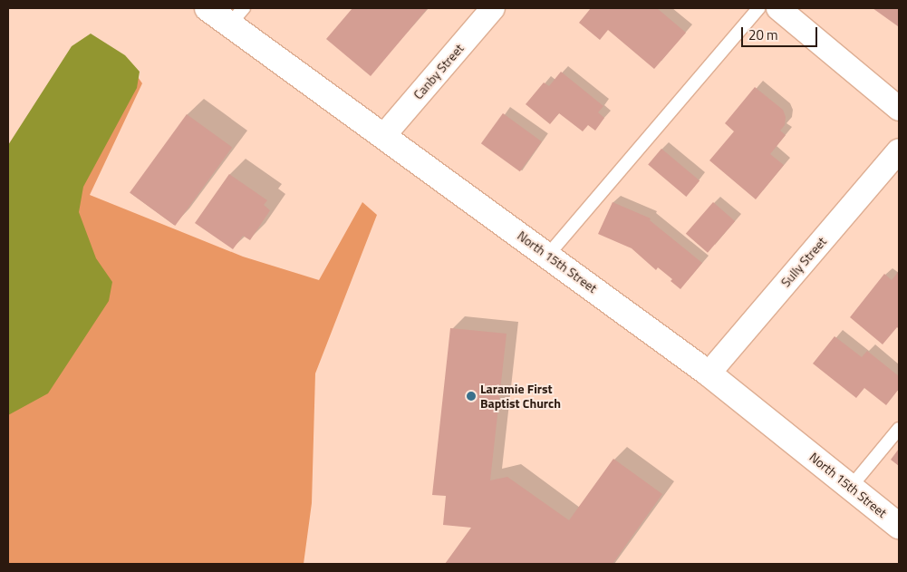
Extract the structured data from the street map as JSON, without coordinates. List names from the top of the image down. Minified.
{"streets":{"main road":["North 15th Street"],"street":["Canby Street","Sully Street"]},"crossings":[["Canby Street","North 15th Street"],["North 15th Street","Sully Street"]],"places":["Laramie First Baptist Church"],"scale_bar":"20 m"}
